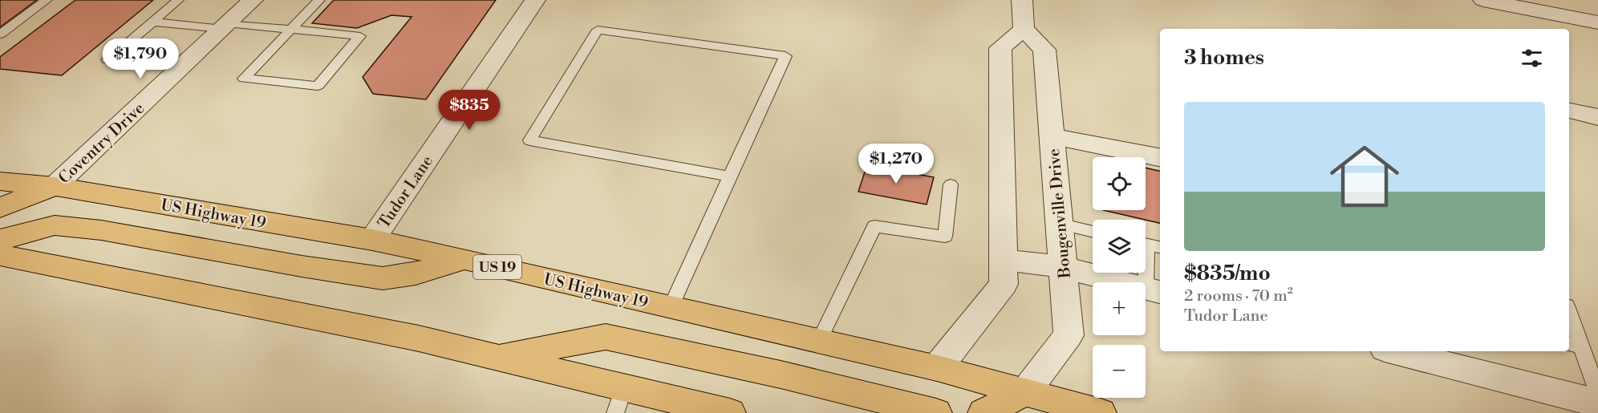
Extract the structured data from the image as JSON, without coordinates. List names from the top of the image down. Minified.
{"streets":{"highway":["US Highway 19","US 19"],"street":["Coventry Drive","Tudor Lane","Bougenville Drive"]},"crossings":[["Coventry Drive","US Highway 19"],["Tudor Lane","US Highway 19"],["US Highway 19","Bougenville Drive"]],"page":{"heading":"3 homes","price":["$1,790","$835","$1,270"],"list":[{"name":"$835/mo","note":"2 rooms · 70 m² · Tudor Lane"}],"map_buttons":["+","−"]}}
